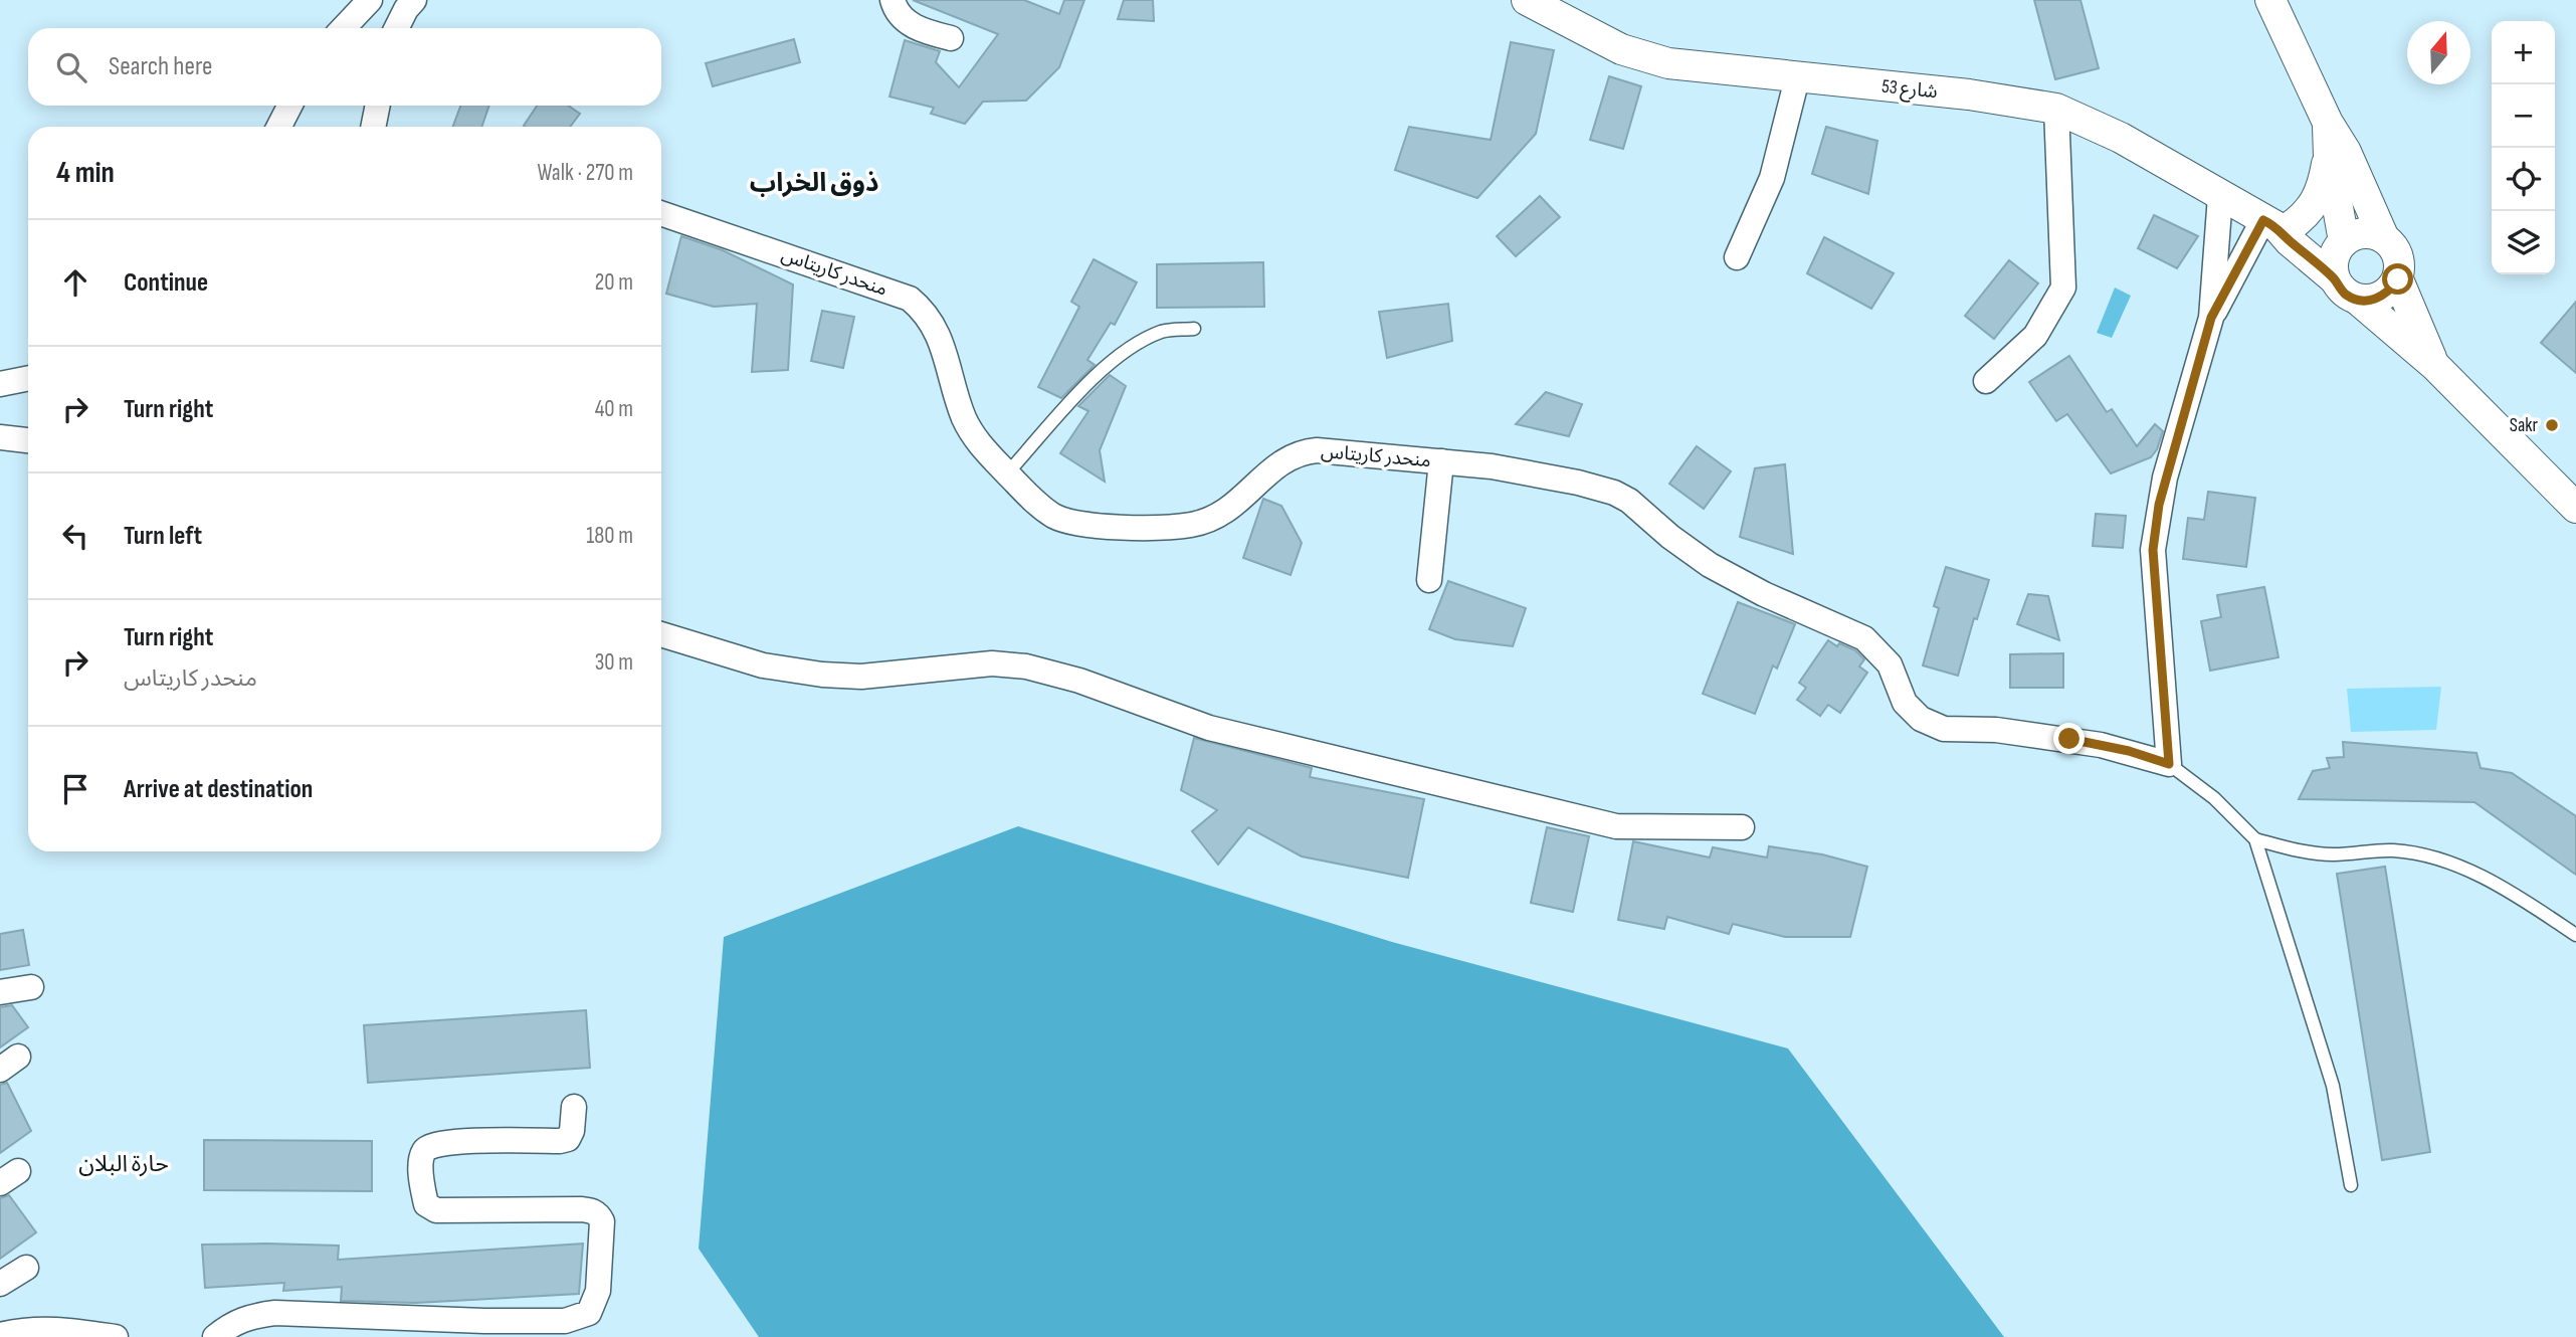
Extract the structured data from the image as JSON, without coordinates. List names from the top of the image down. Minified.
{"streets":{"street":["شارع 53","منحدر كاريتاس"]},"districts":["ذوق الخراب","حارة البلان"],"places":["Sakr"],"north":"top","page":{"map_buttons":["+","−"],"search":"Search here","heading":["4 min","Walk · 270 m"],"list":[["Continue","20 m"],["Turn right","40 m"],["Turn left","180 m"],["Turn right","منحدر كاريتاس","30 m"],"Arrive at destination"]}}
